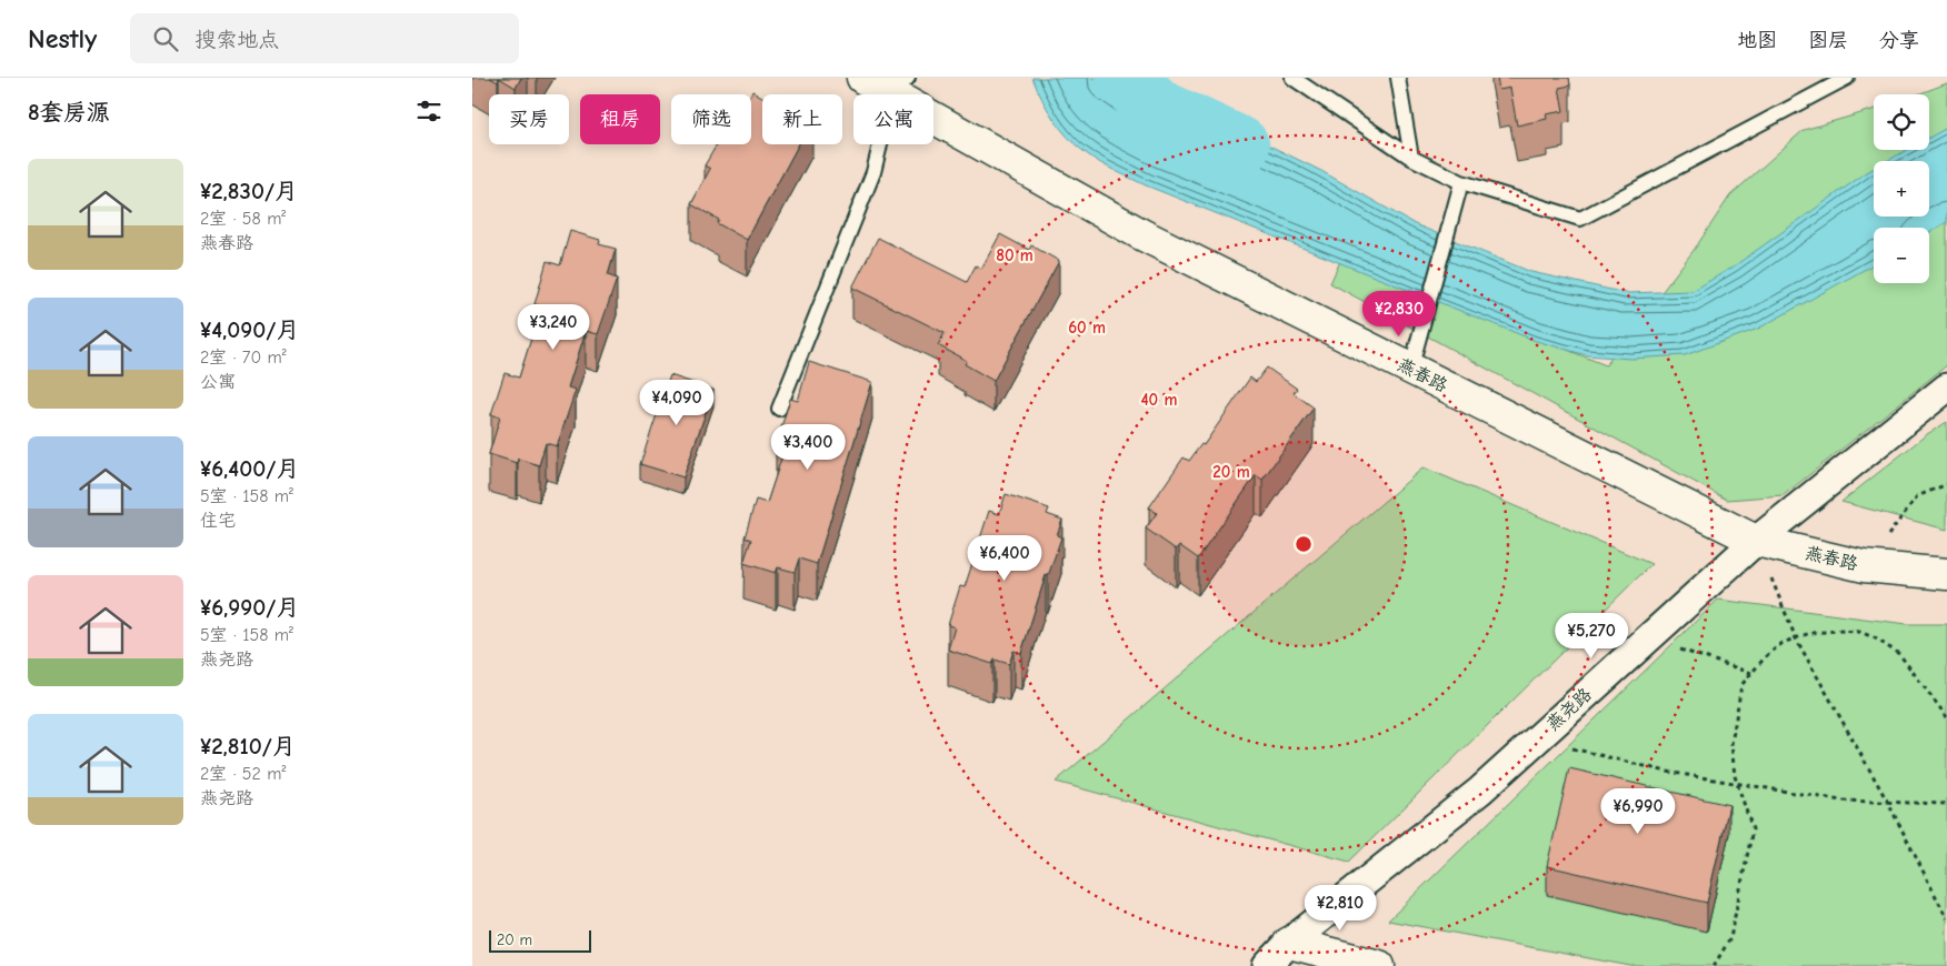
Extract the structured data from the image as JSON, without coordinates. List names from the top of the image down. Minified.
{"streets":{"street":["燕春路","燕尧路"]},"crossings":[["燕春路","燕尧路"]],"scale_bar":"20 m","page":{"header":"Nestly","search":"搜索地点","nav":["地图","图层","分享"],"heading":"8套房源","map_buttons":["+","−"],"chip":["买房","租房","筛选","新上","公寓"],"list":[{"name":"¥2,830/月","note":"2室 · 58 m² · 燕春路"},{"name":"¥4,090/月","note":"2室 · 70 m² · 公寓"},{"name":"¥6,400/月","note":"5室 · 158 m² · 住宅"},{"name":"¥6,990/月","note":"5室 · 158 m² · 燕尧路"},{"name":"¥2,810/月","note":"2室 · 52 m² · 燕尧路"}],"price":["¥2,830","¥3,240","¥4,090","¥3,400","¥6,400","¥5,270","¥6,990","¥2,810"],"scale":"20 m"},"rings":["80 m","60 m","40 m","20 m"]}
